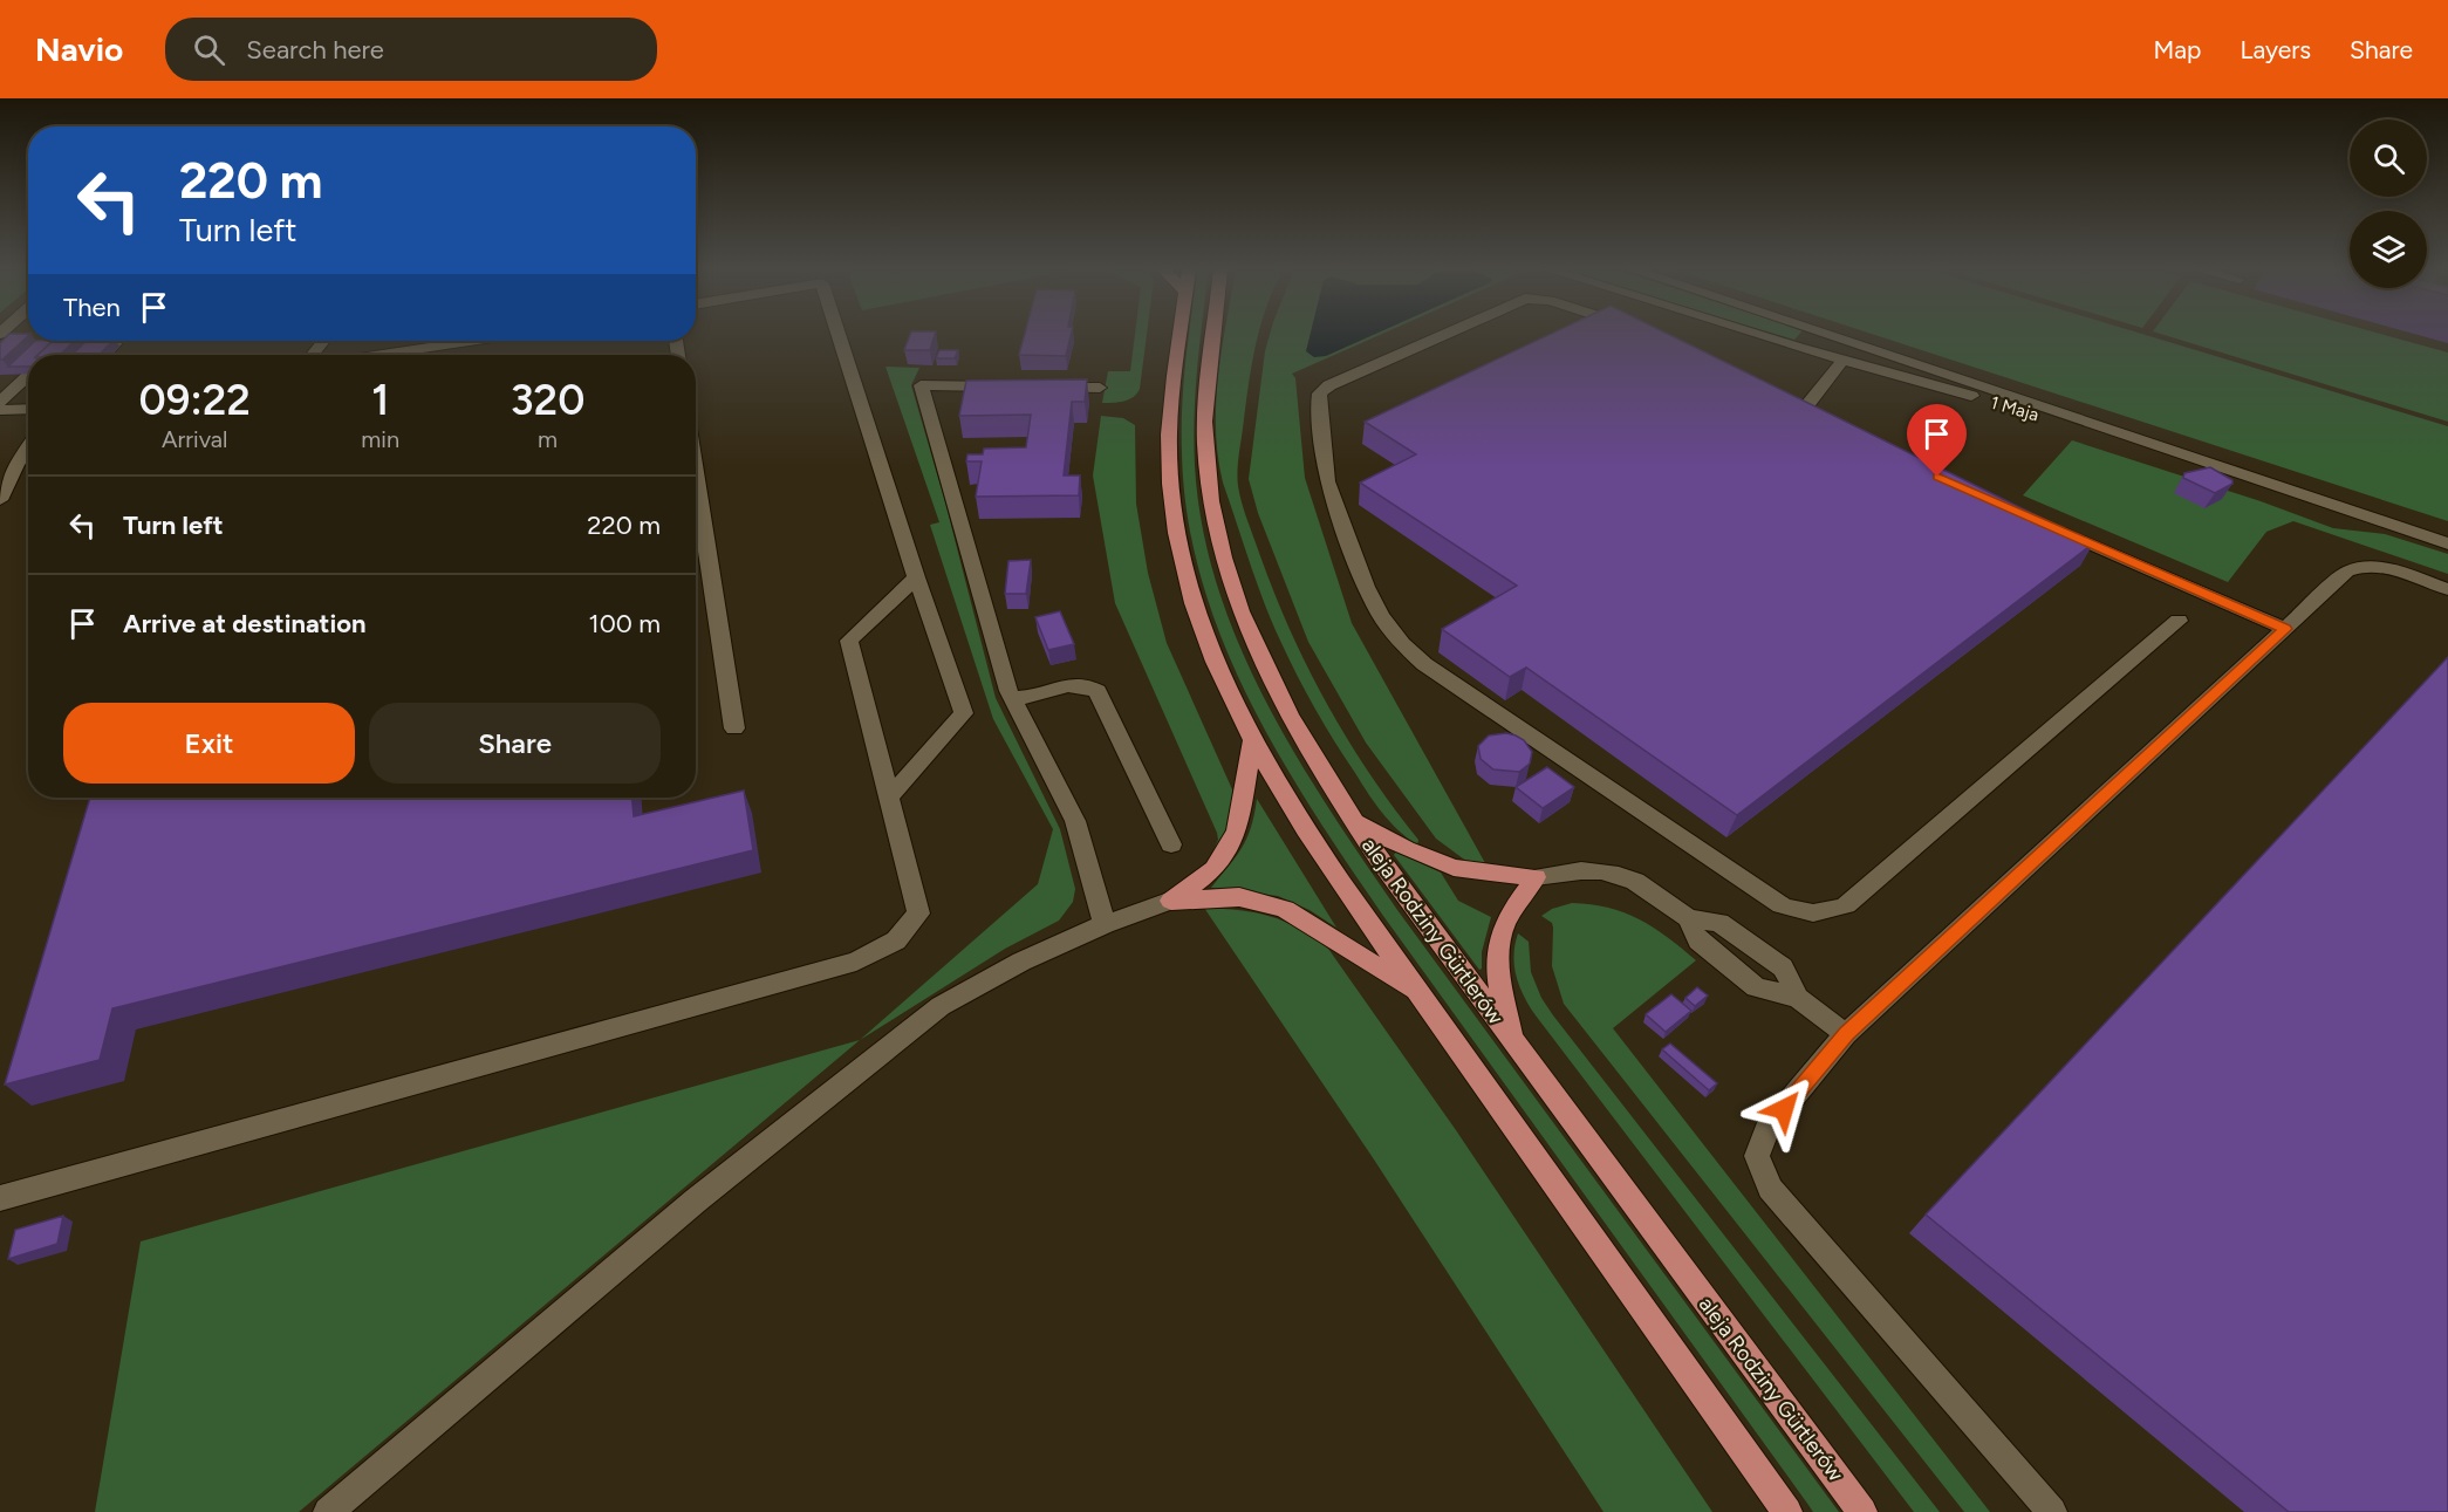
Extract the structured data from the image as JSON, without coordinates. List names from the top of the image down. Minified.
{"streets":{"main road":["aleja Rodziny Gürtlerów"],"street":["1 Maja"]},"page":{"header":"Navio","search":"Search here","nav":["Map","Layers","Share"],"turn":["220 m","Turn left"],"then":"Then","eta":["09:22","Arrival","1","min","320","m"],"list":[{"name":"Turn left","value":"220 m"},{"name":"Arrive at destination","value":"100 m"}],"buttons":["Exit","Share"]}}
